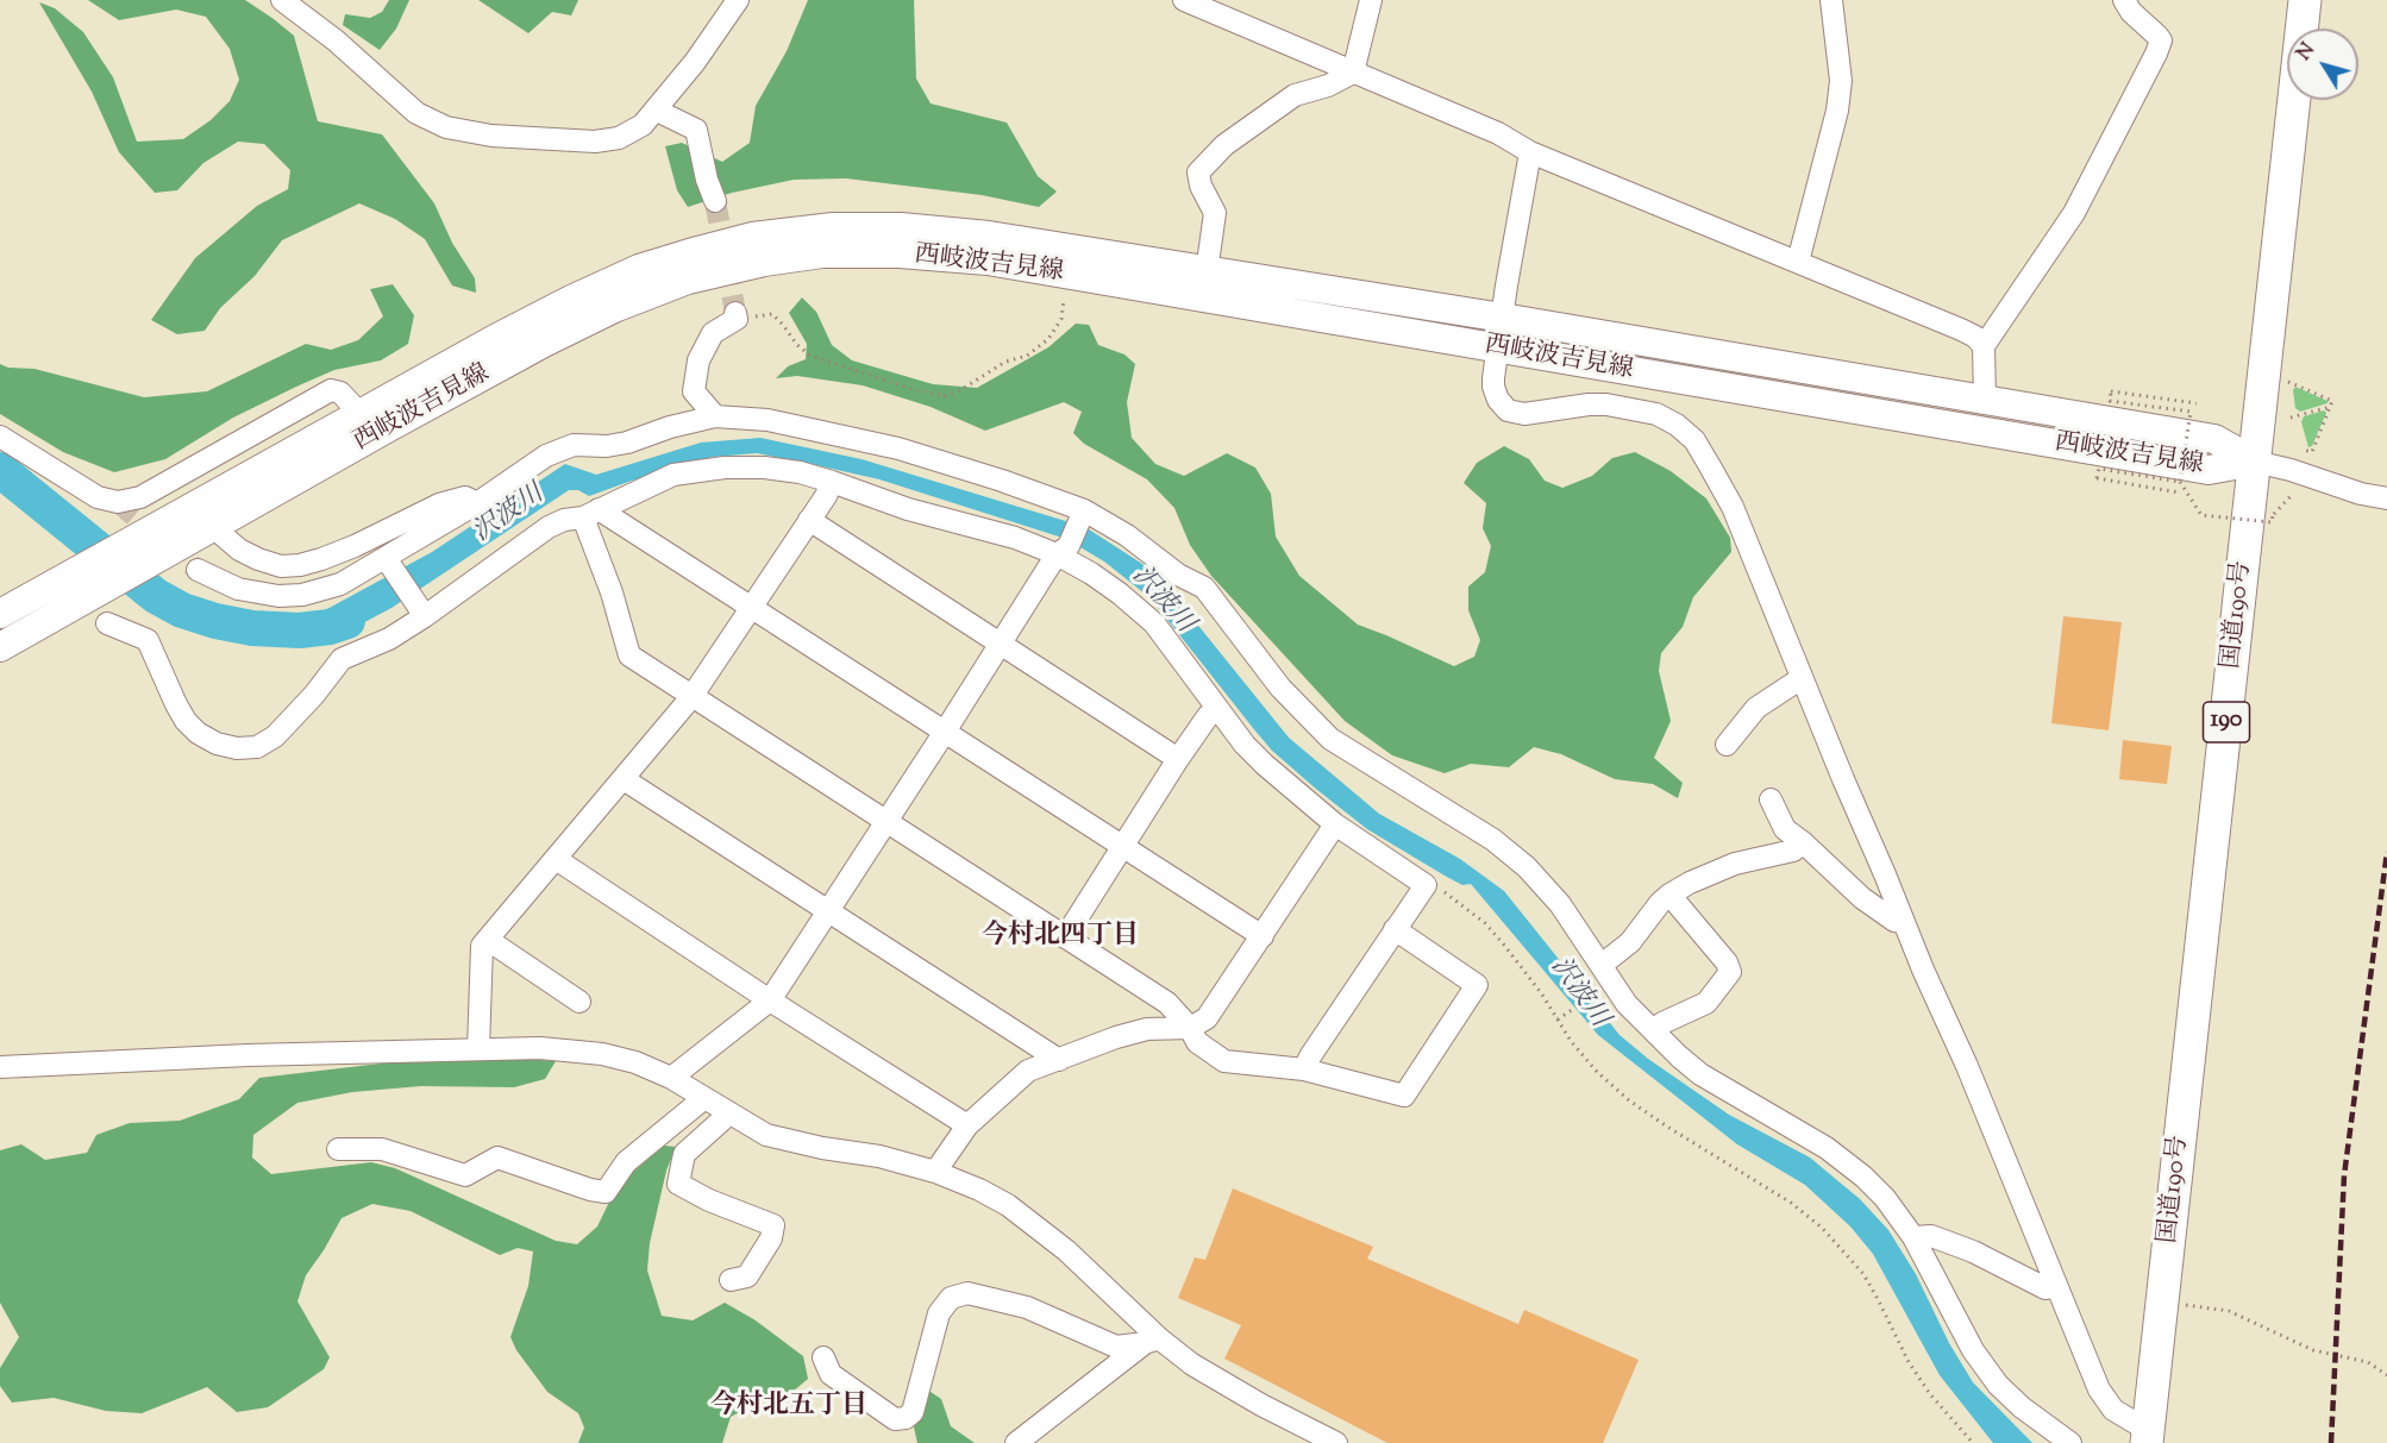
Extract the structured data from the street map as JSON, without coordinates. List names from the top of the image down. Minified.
{"streets":{"highway":["国道190号","190"],"main road":["西岐波吉見線"]},"crossings":[["西岐波吉見線","国道190号"]],"districts":["今村北四丁目","今村北五丁目"],"water":["沢波川"],"north":"top left"}
